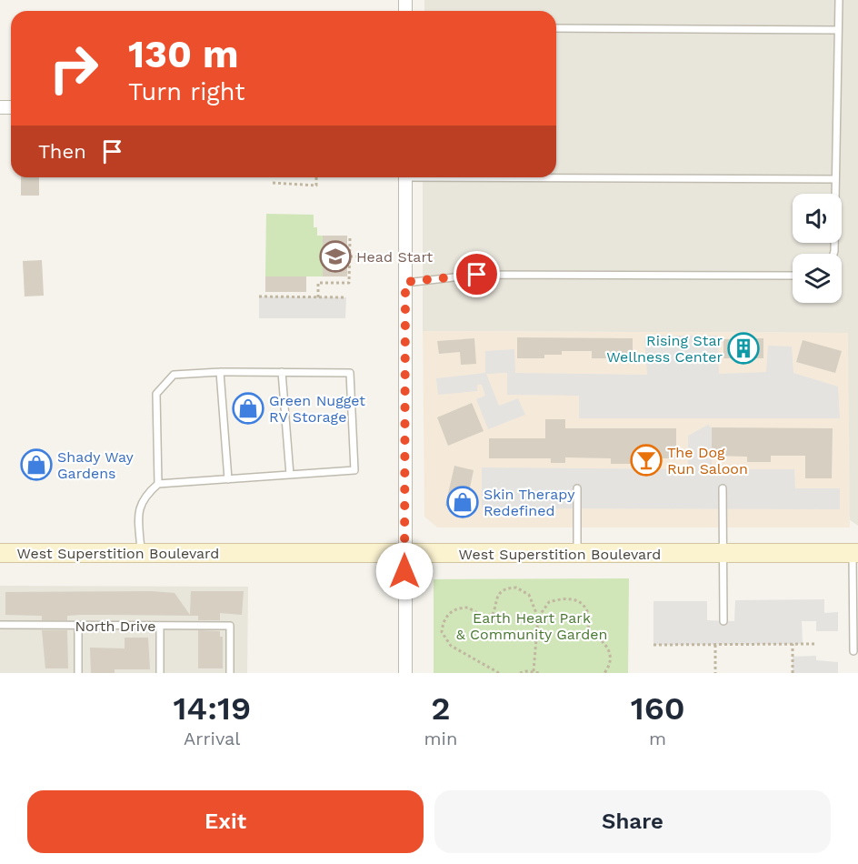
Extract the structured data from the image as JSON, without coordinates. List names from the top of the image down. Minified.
{"streets":{"main road":["West Superstition Boulevard"],"lane":["North Drive"]},"parks":["Earth Heart Park & Community Garden"],"places":{"school or university":["Head Start"],"building":["Rising Star Wellness Center"],"shop":["Green Nugget RV Storage","Shady Way Gardens","Skin Therapy Redefined"],"bar":["The Dog Run Saloon"]},"page":{"turn":["130 m","Turn right"],"then":"Then","eta":["14:19","Arrival","2","min","160","m"],"buttons":["Exit","Share"]}}
